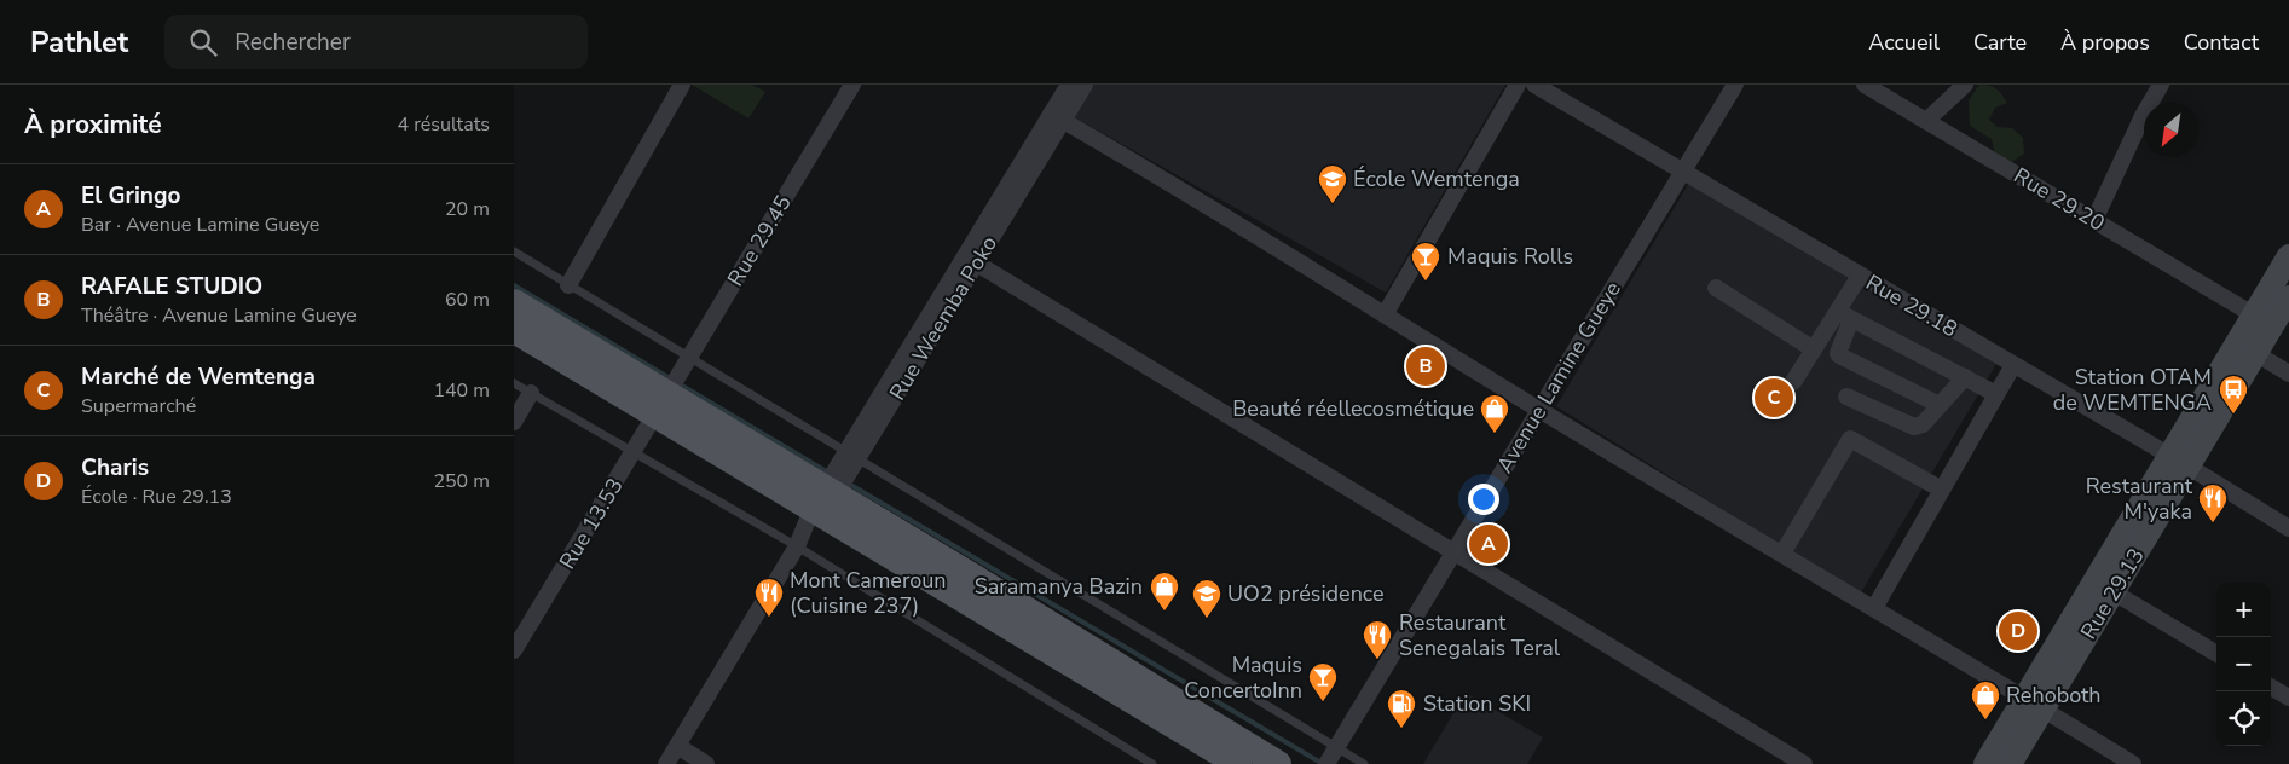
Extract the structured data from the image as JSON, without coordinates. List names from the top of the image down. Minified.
{"streets":{"main road":["Rue 29.13"],"street":["Rue 29.20","Rue 29.45","Rue 29.18","Rue Weemba Poko","Avenue Lamine Gueye","Rue 13.53"]},"crossings":[["Rue 29.45","Rue 13.53"],["Rue 29.18","Avenue Lamine Gueye"],["Rue 29.18","Rue 29.13"]],"places":{"school or university":["École Wemtenga","UO2 présidence"],"bar":["Maquis Rolls","Maquis ConcertoInn"],"bus stop":["Station OTAM de WEMTENGA"],"shop":["Beauté réellecosmétique","Saramanya Bazin","Rehoboth"],"restaurant":["Restaurant M'yaka","Mont Cameroun (Cuisine 237)","Restaurant Senegalais Teral"],"fuel station":["Station SKI"]},"north":"bottom left","page":{"header":"Pathlet","search":"Rechercher","nav":["Accueil","Carte","À propos","Contact"],"heading":["À proximité","4 résultats"],"list":[{"mark":"A","name":"El Gringo","note":"Bar · Avenue Lamine Gueye","value":"20 m"},{"mark":"B","name":"RAFALE STUDIO","note":"Théâtre · Avenue Lamine Gueye","value":"60 m"},{"mark":"C","name":"Marché de Wemtenga","note":"Supermarché","value":"140 m"},{"mark":"D","name":"Charis","note":"École · Rue 29.13","value":"250 m"}],"pins":["B","C","A","D"],"map_buttons":["+","−"]}}
